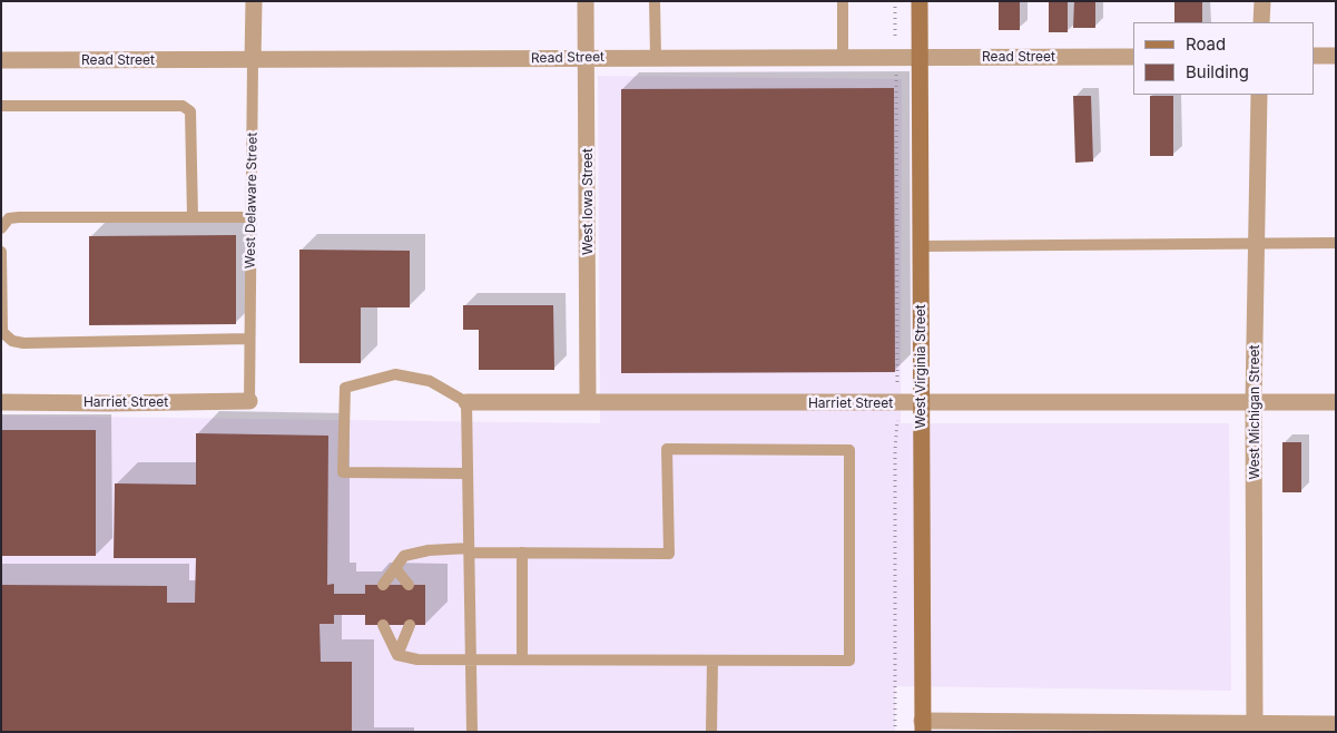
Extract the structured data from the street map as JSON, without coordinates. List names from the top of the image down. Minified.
{"streets":{"street":["Read Street","West Delaware Street","West Iowa Street","West Virginia Street","Harriet Street","West Michigan Street"]},"crossings":[["Read Street","West Delaware Street"],["Read Street","West Iowa Street"],["Read Street","West Virginia Street"],["West Delaware Street","Harriet Street"],["West Iowa Street","Harriet Street"],["West Virginia Street","Harriet Street"],["Harriet Street","West Michigan Street"]],"legend":["Road","Building"]}
